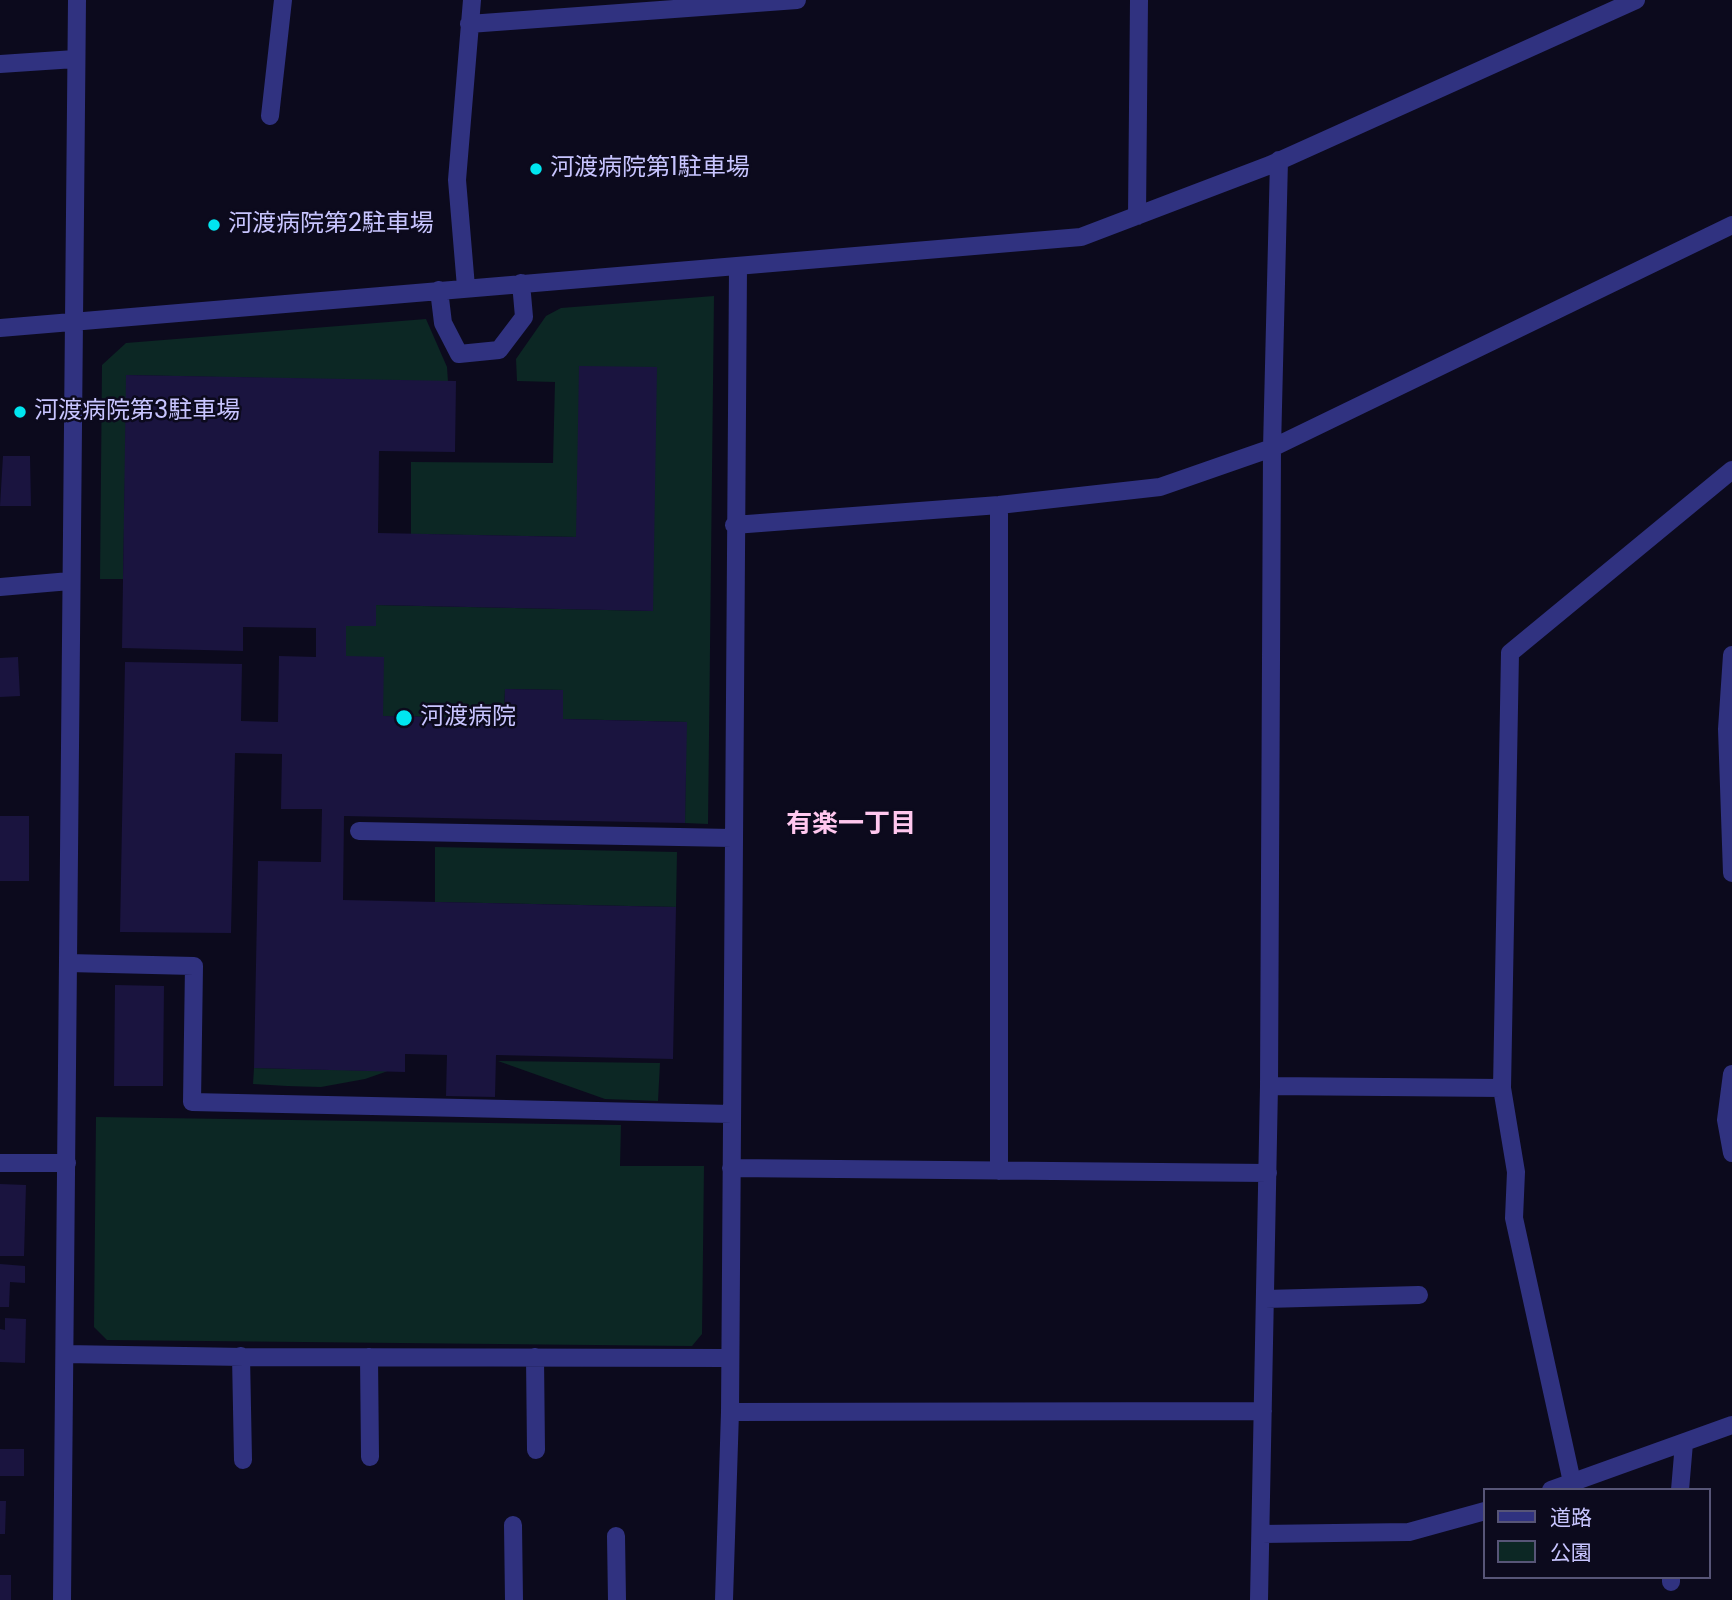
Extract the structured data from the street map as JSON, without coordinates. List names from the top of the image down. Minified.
{"districts":["有楽一丁目"],"places":["河渡病院第1駐車場","河渡病院第2駐車場","河渡病院第3駐車場","河渡病院"],"legend":["道路","公園"]}
